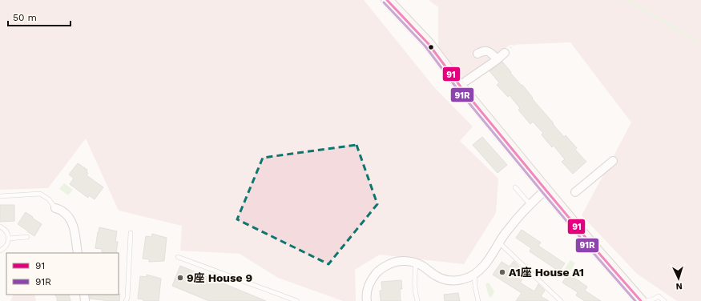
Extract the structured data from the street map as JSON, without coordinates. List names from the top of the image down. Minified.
{"places":["A1座 House A1","9座 House 9"],"lines":["transit line 91","transit line 91R"],"legend":["91","91R"],"scale_bar":"50 m","north":"bottom"}
